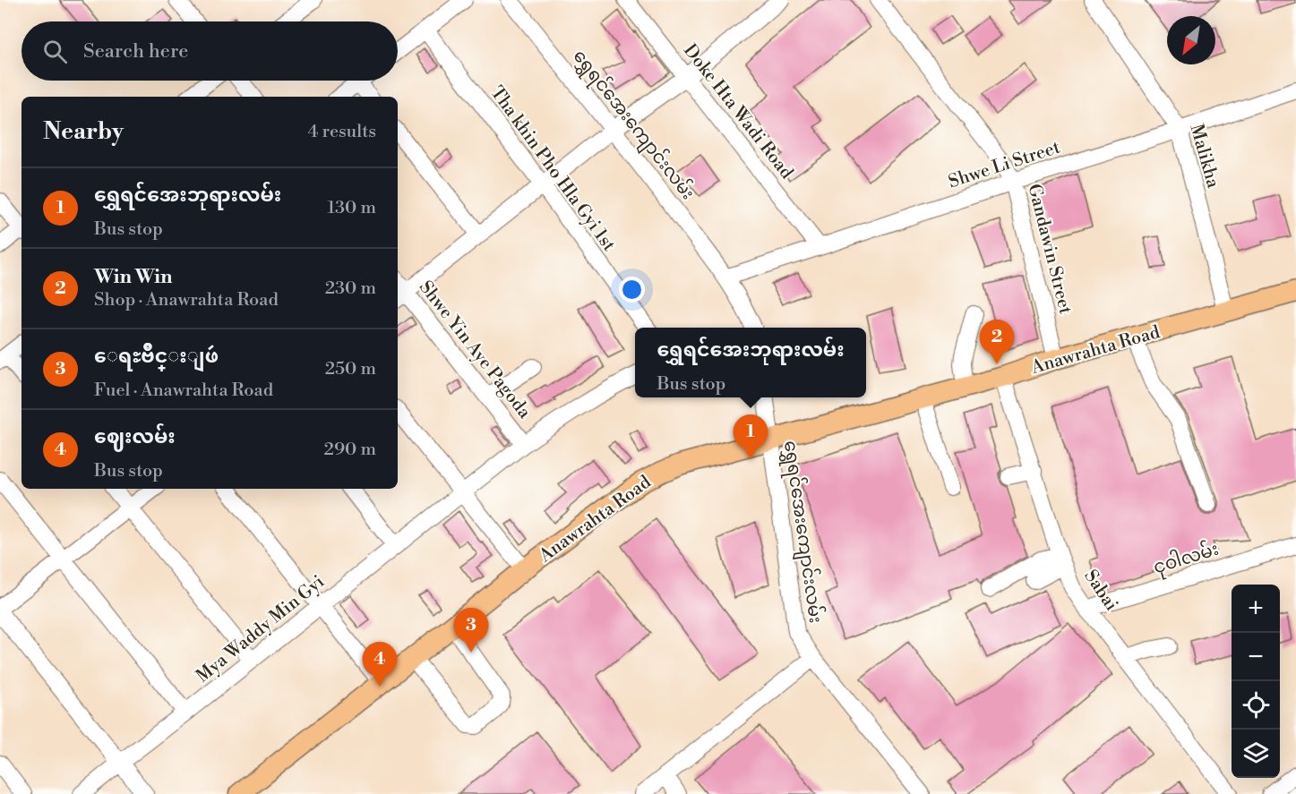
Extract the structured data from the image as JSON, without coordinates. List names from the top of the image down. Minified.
{"streets":{"main road":["Anawrahta Road"],"street":["Doke Hta Wadi Road","ရွှေရင်အေးကျောင်းလမ်း","Malikha","Shwe Li Street","Tha khin Pho Hla Gyi 1st","Gandawin Street","Shwe Yin Aye Pagoda","ငုဝါလမ်း","Sabai","Mya Waddy Min Gyi"]},"crossings":[["Doke Hta Wadi Road","Shwe Li Street"],["ရွှေရင်အေးကျောင်းလမ်း","Shwe Li Street"],["ရွှေရင်အေးကျောင်းလမ်း","Anawrahta Road"],["Malikha","Shwe Li Street"],["Malikha","Anawrahta Road"],["Shwe Li Street","Gandawin Street"],["Gandawin Street","Anawrahta Road"],["Shwe Yin Aye Pagoda","Mya Waddy Min Gyi"],["Anawrahta Road","Sabai"],["ငုဝါလမ်း","Sabai"]],"north":"bottom left","page":{"search":"Search here","heading":["Nearby","4 results"],"list":[{"mark":"1","name":"ရွှေရင်အေးဘုရားလမ်း","note":"Bus stop","value":"130 m"},{"mark":"2","name":"Win Win","note":"Shop · Anawrahta Road","value":"230 m"},{"mark":"3","name":"ေရႊဗ်ိဳင္းျဖဴ","note":"Fuel · Anawrahta Road","value":"250 m"},{"mark":"4","name":"ဈေးလမ်း","note":"Bus stop","value":"290 m"}],"pins":["2","1","3","4"],"popup":["ရွှေရင်အေးဘုရားလမ်း","Bus stop"],"map_buttons":["+","−"]}}
